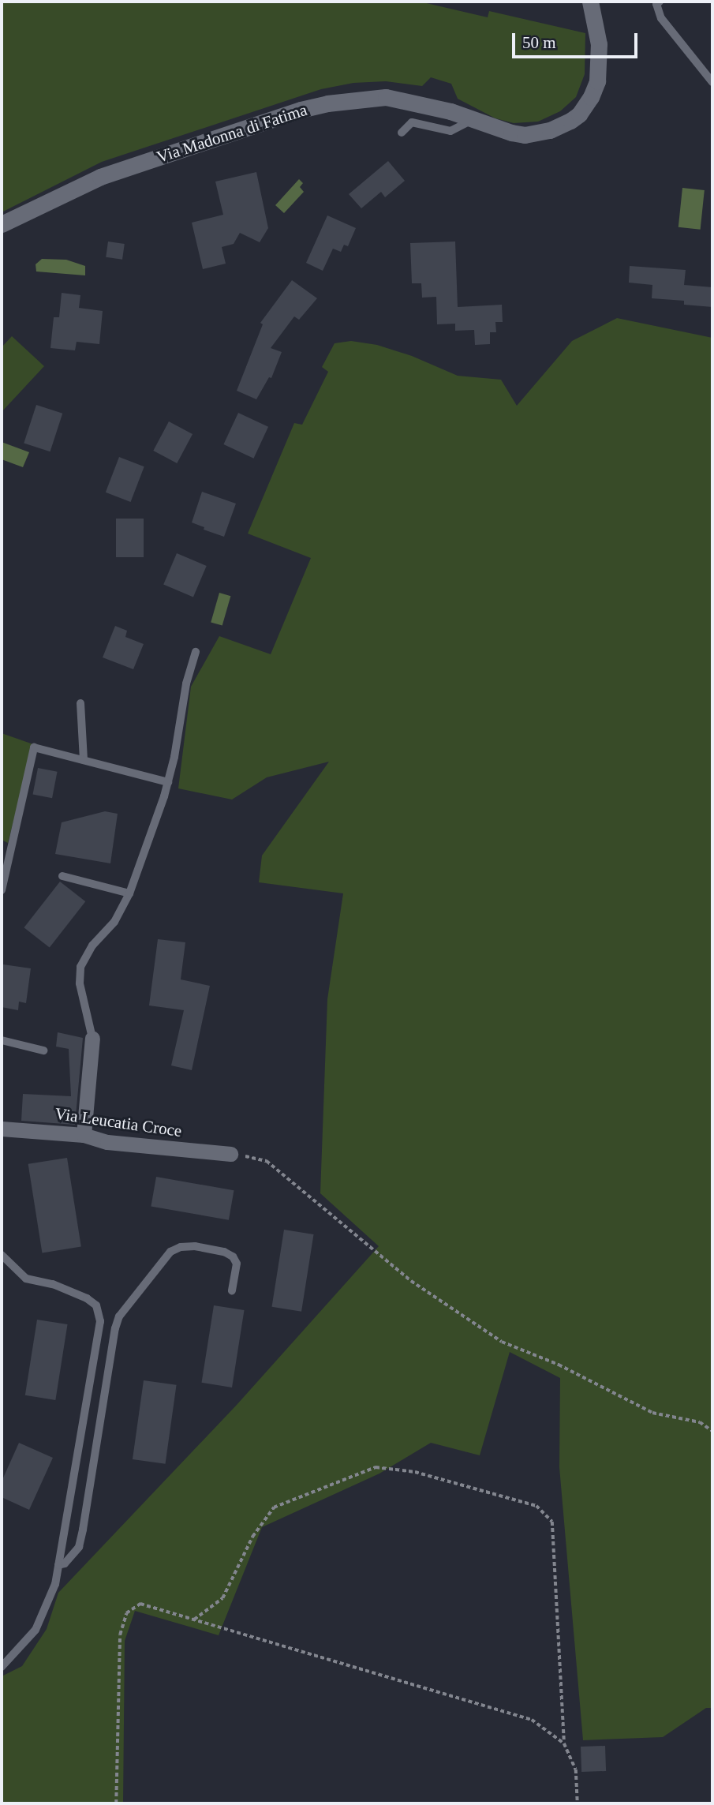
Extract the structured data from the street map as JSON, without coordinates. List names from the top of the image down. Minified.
{"streets":{"main road":["Via Madonna di Fatima"],"street":["Via Leucatia Croce"]},"scale_bar":"50 m"}
